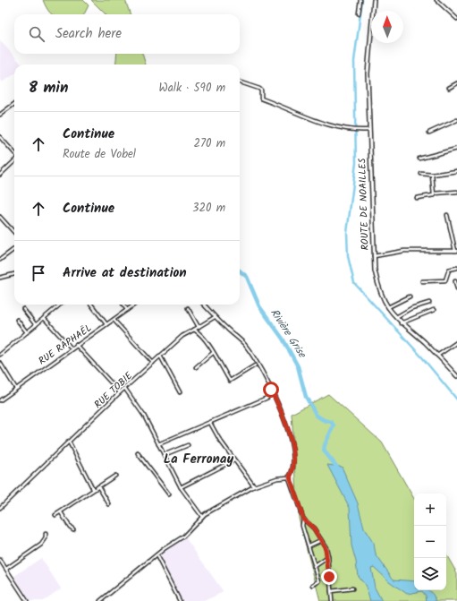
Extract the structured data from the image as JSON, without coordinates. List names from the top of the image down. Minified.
{"streets":{"street":["ROUTE DE NOAILLES","RUE RAPHAËL","RUE TOBIE"]},"districts":["La Ferronay"],"water":["Rivière Grise"],"north":"top","page":{"search":"Search here","heading":["8 min","Walk · 590 m"],"list":[["Continue","Route de Vobel","270 m"],["Continue","320 m"],"Arrive at destination"],"map_buttons":["+","−"]}}
